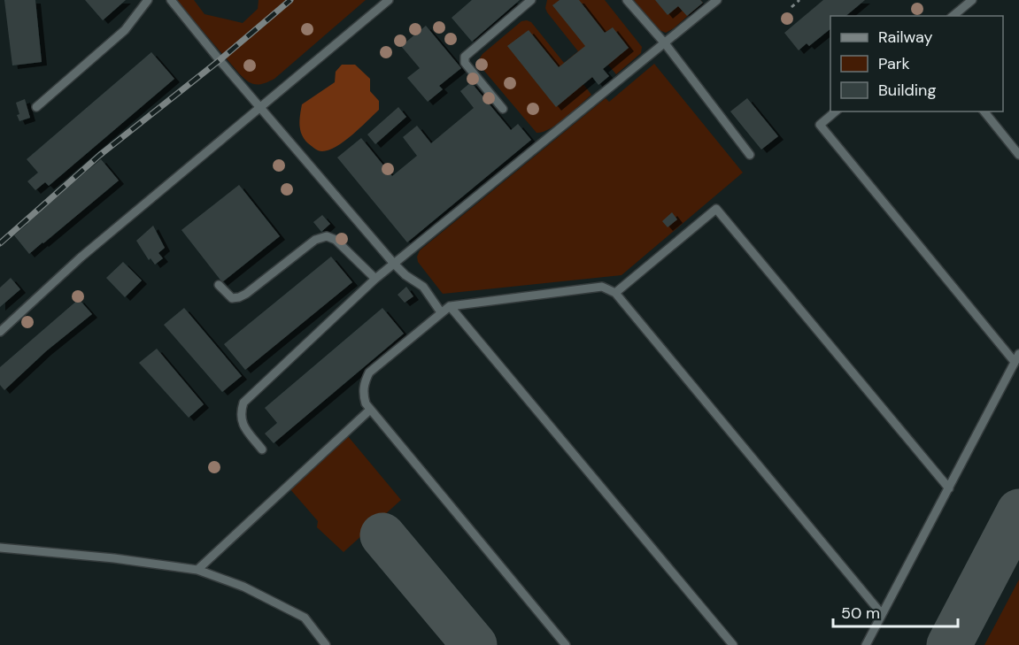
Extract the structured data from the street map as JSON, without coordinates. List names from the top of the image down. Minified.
{"legend":["Railway","Park","Building"],"scale_bar":"50 m"}
